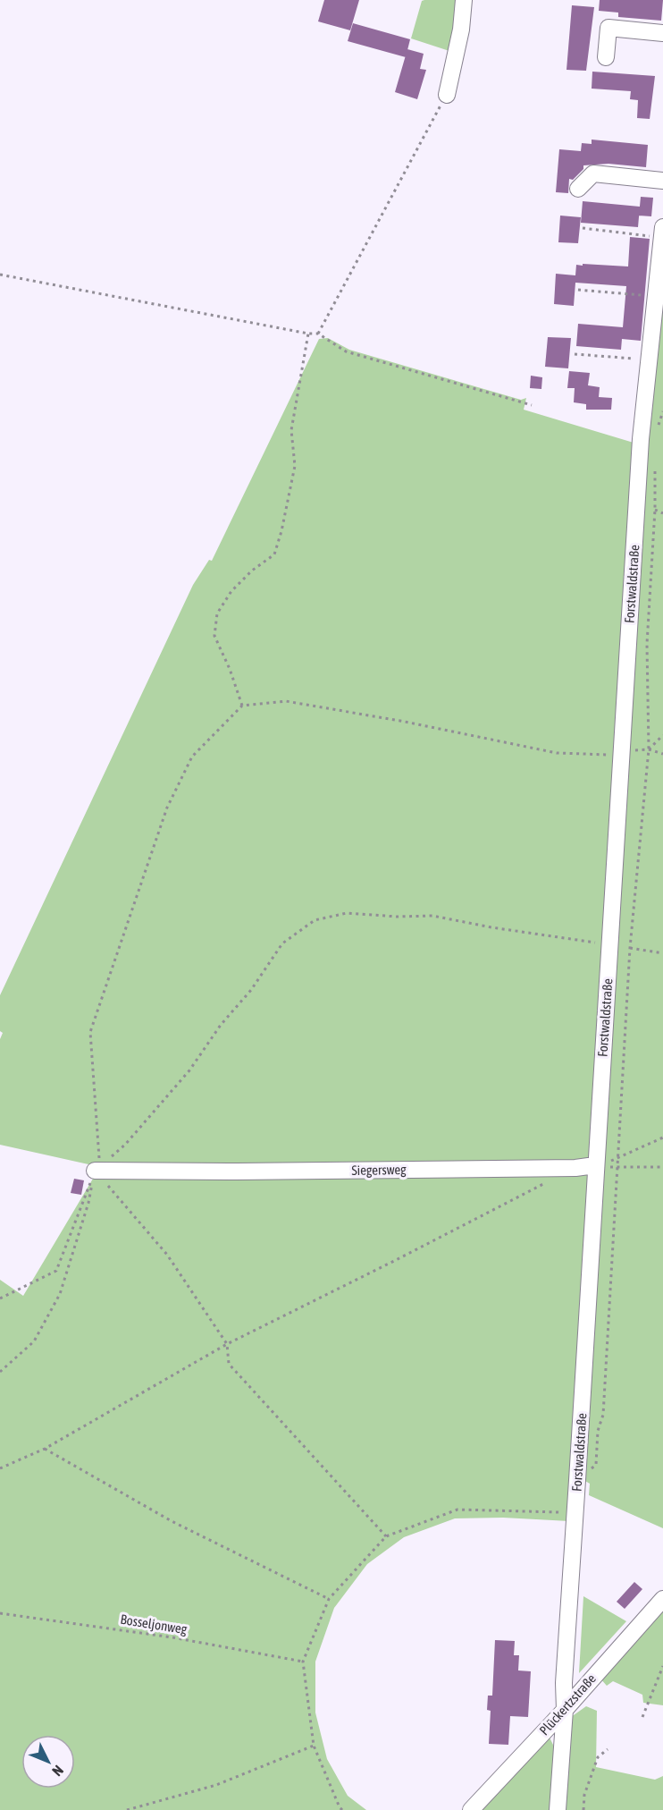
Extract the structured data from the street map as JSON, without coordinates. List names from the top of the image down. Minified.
{"streets":{"street":["Forstwaldstraße","Siegersweg","Plückertzstraße"],"path":["Bosseljonweg"]},"crossings":[["Forstwaldstraße","Siegersweg"],["Forstwaldstraße","Plückertzstraße"]],"north":"bottom right"}
